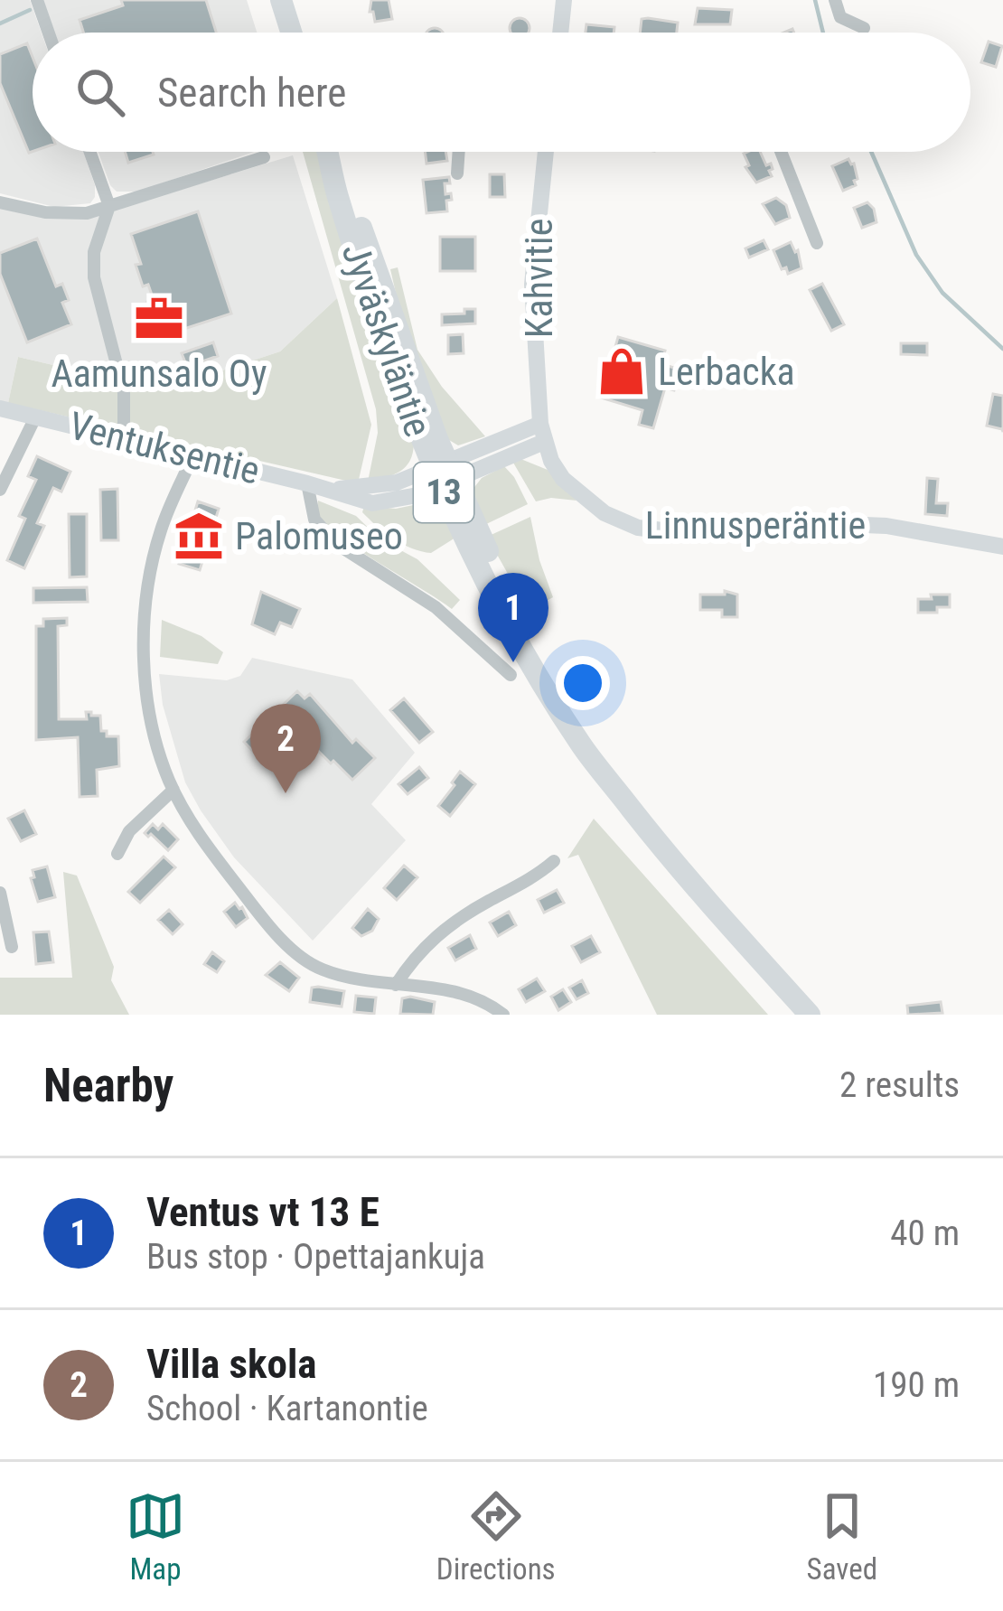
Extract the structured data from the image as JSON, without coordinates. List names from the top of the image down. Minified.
{"streets":{"highway":["Jyväskyläntie","13"],"street":["Kahvitie","Ventuksentie","Linnusperäntie"]},"crossings":[["Kahvitie","Linnusperäntie"],["Jyväskyläntie","Ventuksentie"]],"places":{"office":["Aamunsalo Oy"],"shop":["Lerbacka"],"museum":["Palomuseo"]},"page":{"search":"Search here","pins":["1","2"],"heading":["Nearby","2 results"],"list":[{"mark":"1","name":"Ventus vt 13 E","note":"Bus stop · Opettajankuja","value":"40 m"},{"mark":"2","name":"Villa skola","note":"School · Kartanontie","value":"190 m"}],"nav":["Map","Directions","Saved"]}}
